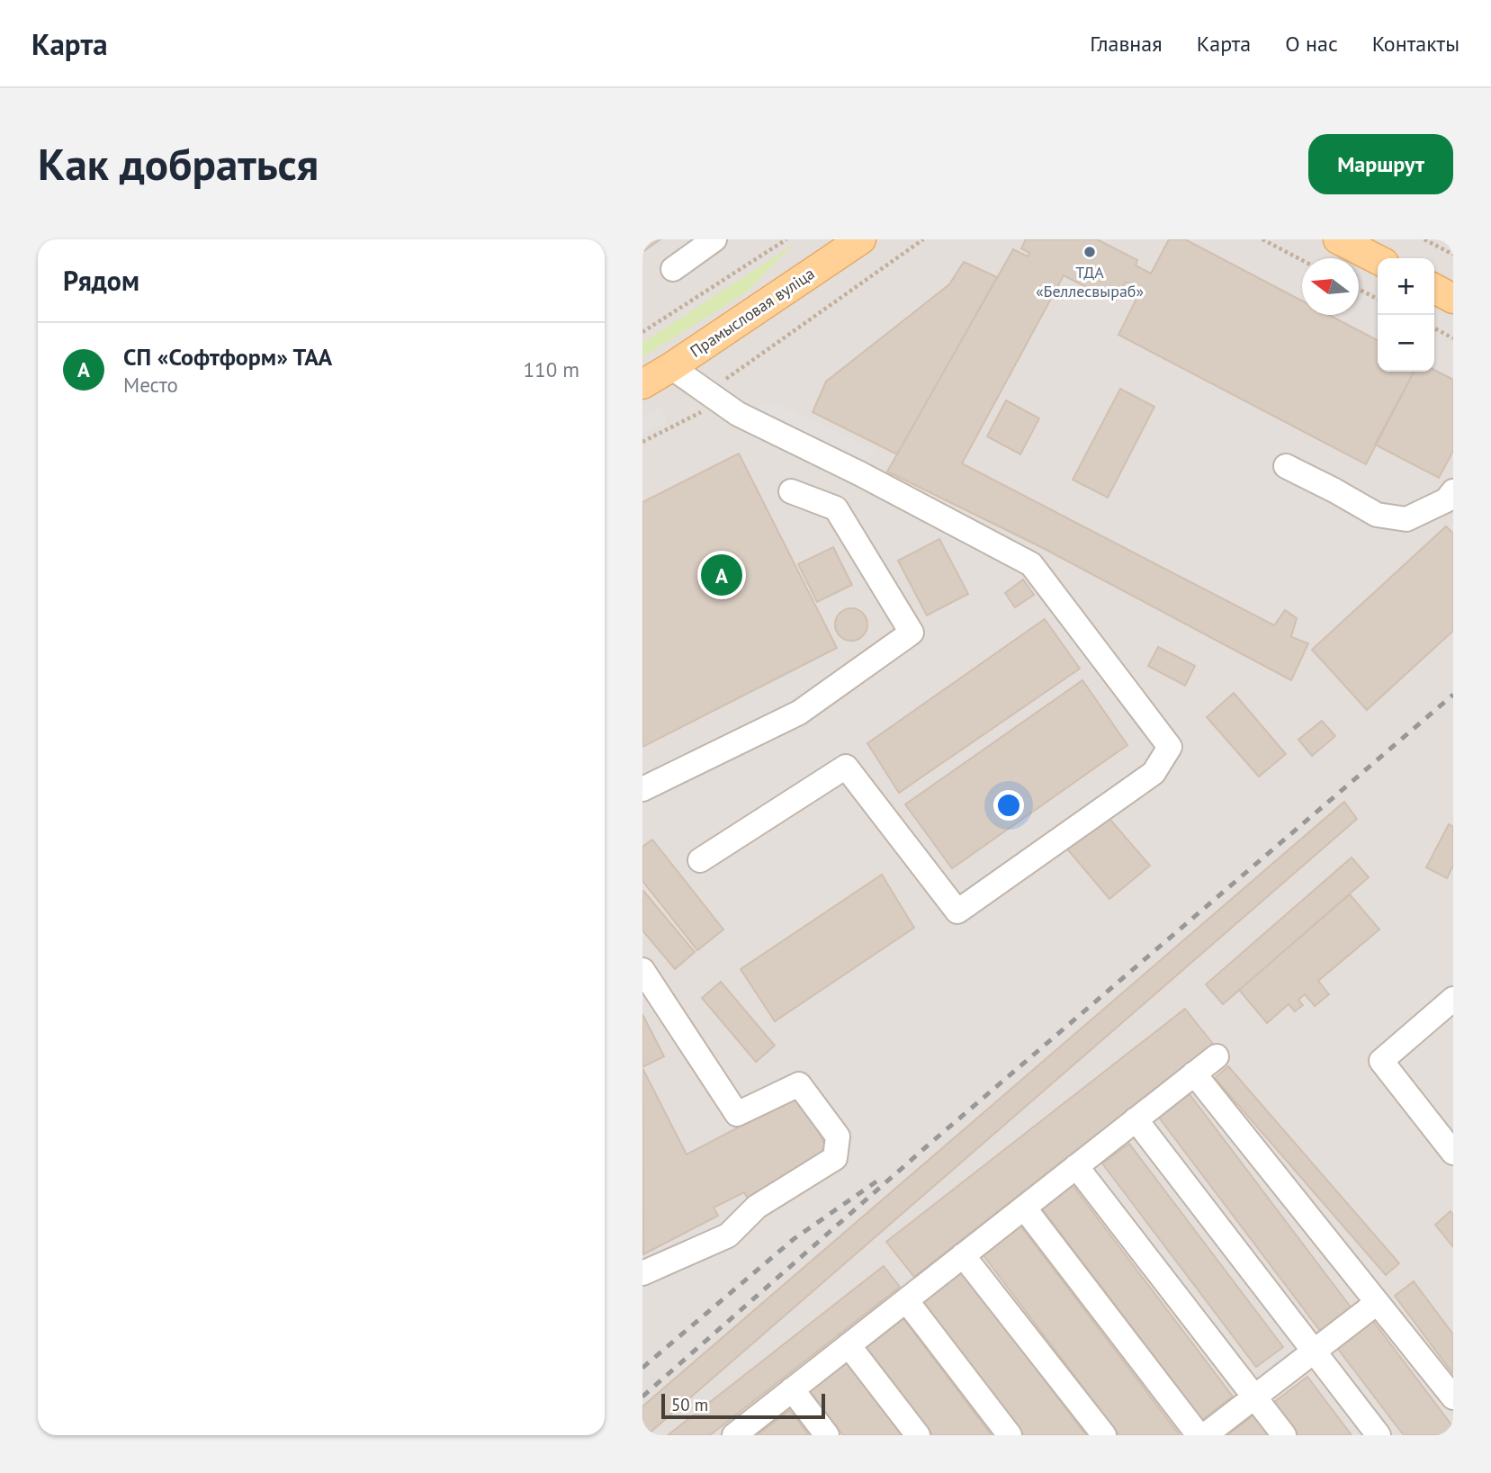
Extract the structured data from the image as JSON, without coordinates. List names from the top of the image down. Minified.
{"streets":{"main road":["Прамысловая вуліца"]},"places":["ТДА «Беллесвыраб»"],"scale_bar":"50 m","north":"left","page":{"header":"Карта","nav":["Главная","Карта","О нас","Контакты"],"buttons":"Маршрут","title":"Как добраться","heading":"Рядом","map_buttons":["+","−"],"list":[{"mark":"A","name":"СП «Софтформ» ТАА","note":"Место","value":"110 m"}],"pins":"A","scale":"50 m"}}
